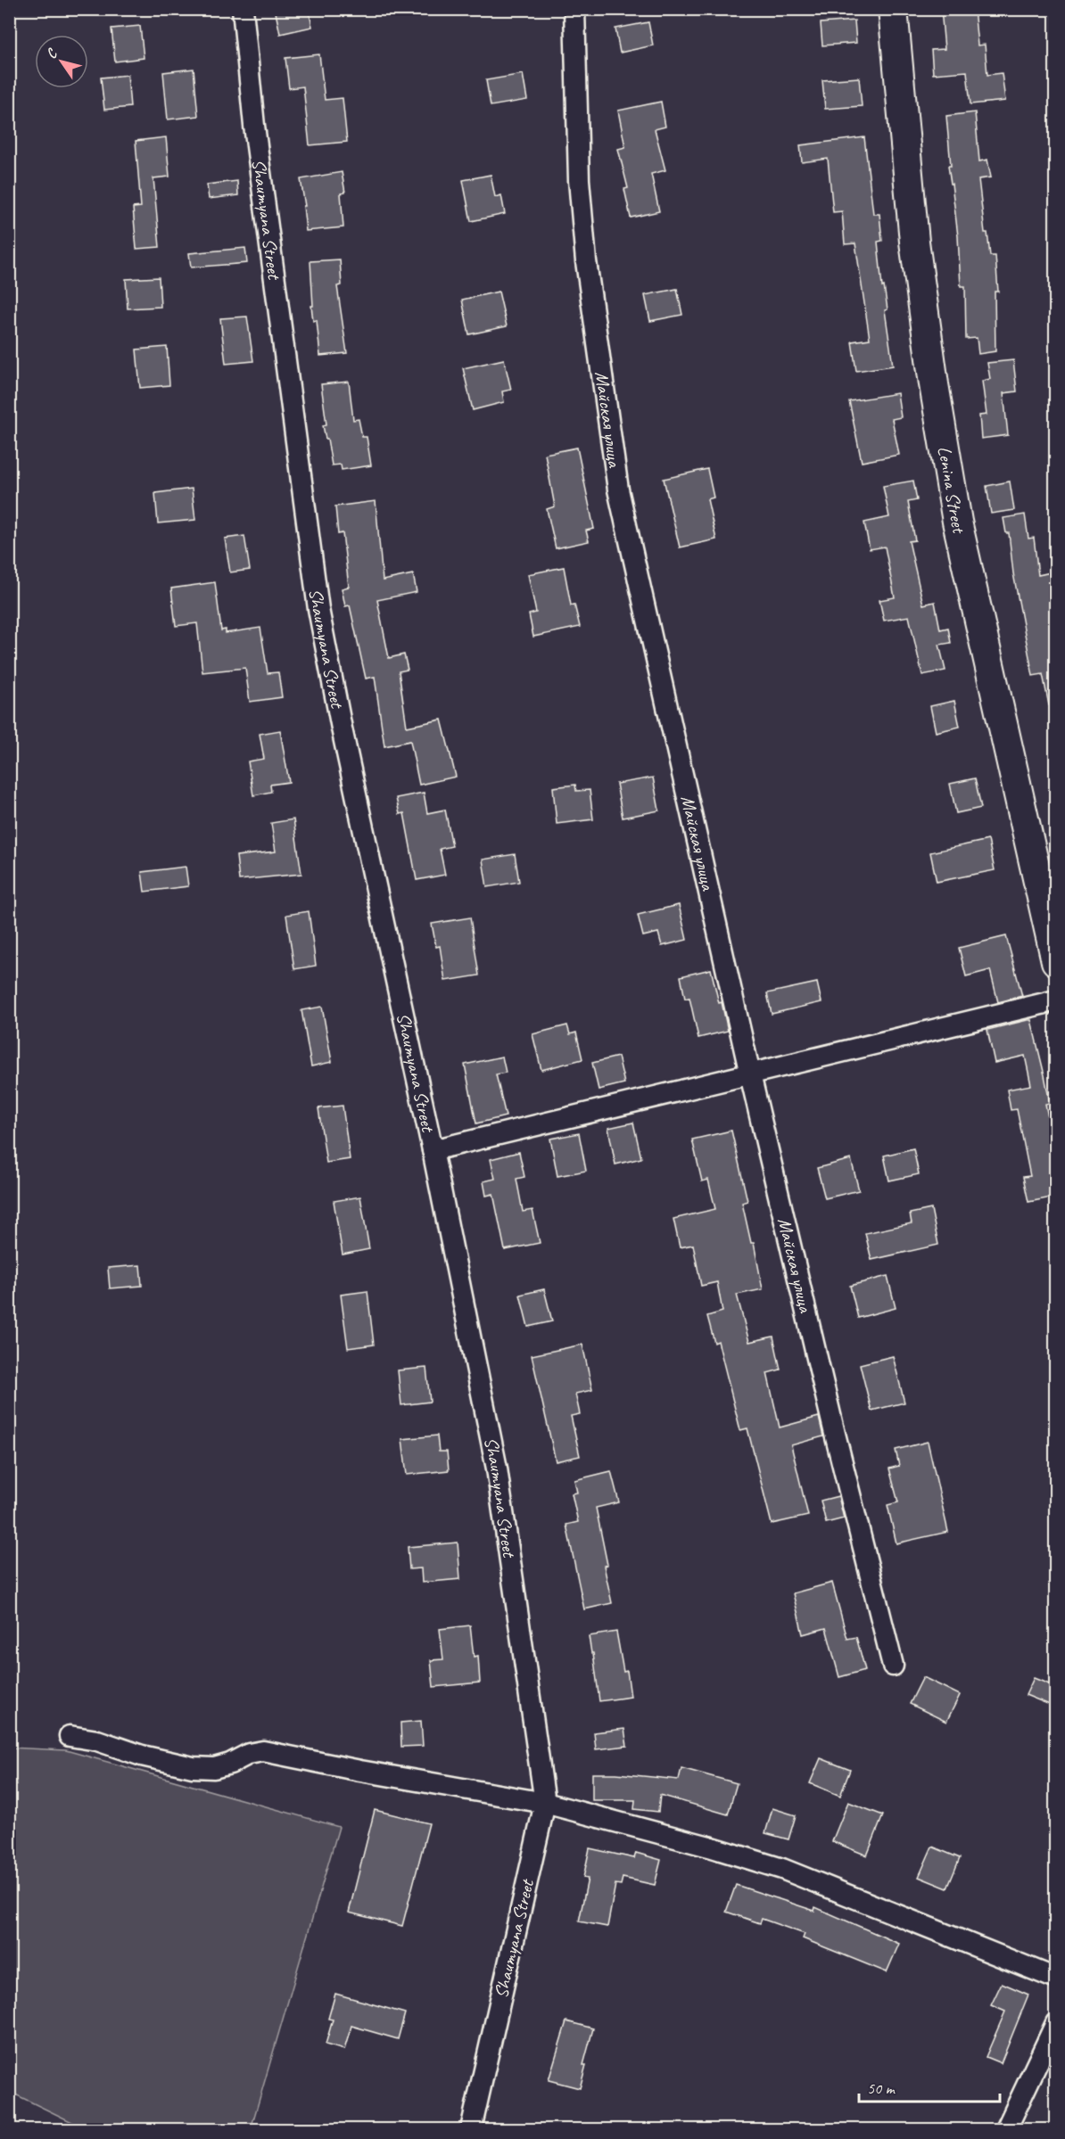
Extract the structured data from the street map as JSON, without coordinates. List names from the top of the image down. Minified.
{"streets":{"street":["Shaumyana Street","Майская улица","Lenina Street"]},"scale_bar":"50 m","north":"top left"}
